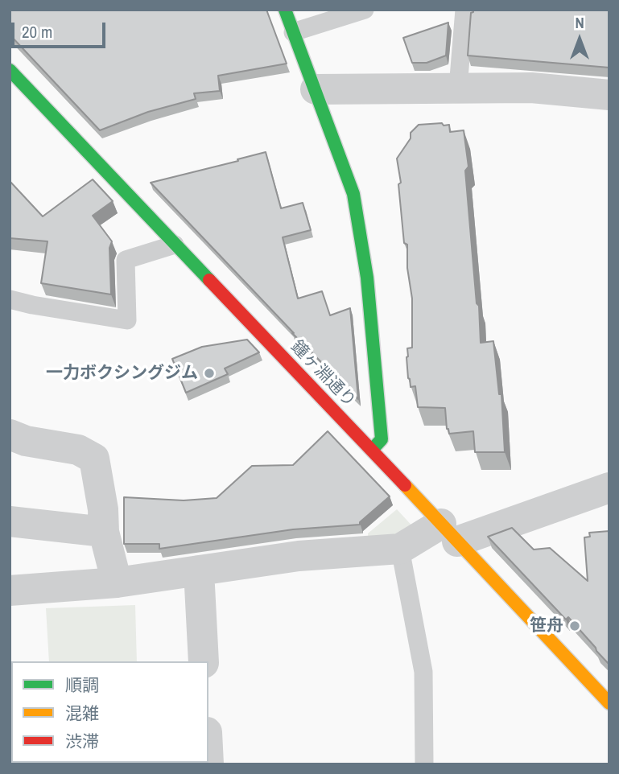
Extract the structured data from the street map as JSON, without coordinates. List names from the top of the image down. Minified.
{"streets":{"main road":["鐘ヶ淵通り"]},"places":["一力ボクシングジム","笹舟"],"legend":["順調","混雑","渋滞"],"scale_bar":"20 m","north":"top"}
